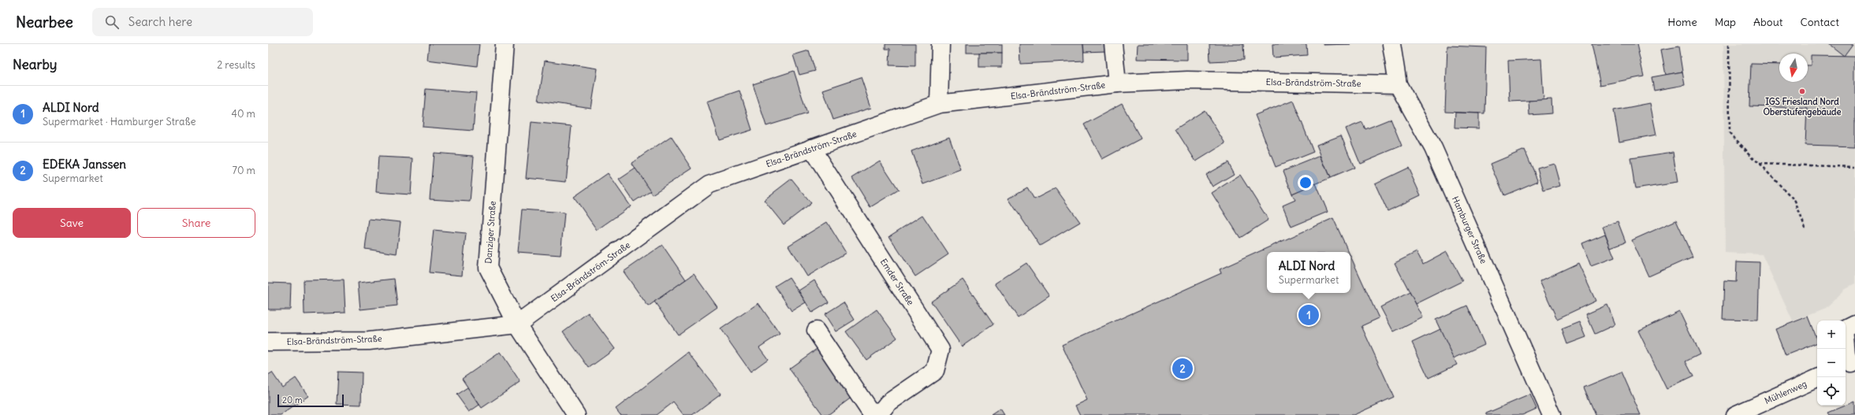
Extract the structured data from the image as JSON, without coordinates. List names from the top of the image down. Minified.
{"streets":{"street":["Elsa-Brändström-Straße","Hamburger Straße","Danziger Straße","Emder Straße","Mühlenweg"]},"crossings":[["Elsa-Brändström-Straße","Hamburger Straße"],["Elsa-Brändström-Straße","Danziger Straße"],["Elsa-Brändström-Straße","Emder Straße"]],"places":["IGS Friesland Nord Oberstufengebäude"],"scale_bar":"20 m","north":"bottom","page":{"header":"Nearbee","search":"Search here","nav":["Home","Map","About","Contact"],"heading":["Nearby","2 results"],"list":[{"mark":"1","name":"ALDI Nord","note":"Supermarket · Hamburger Straße","value":"40 m"},{"mark":"2","name":"EDEKA Janssen","note":"Supermarket","value":"70 m"}],"buttons":["Save","Share"],"popup":["ALDI Nord","Supermarket"],"pins":["1","2"],"map_buttons":["+","−"],"scale":"20 m"}}
